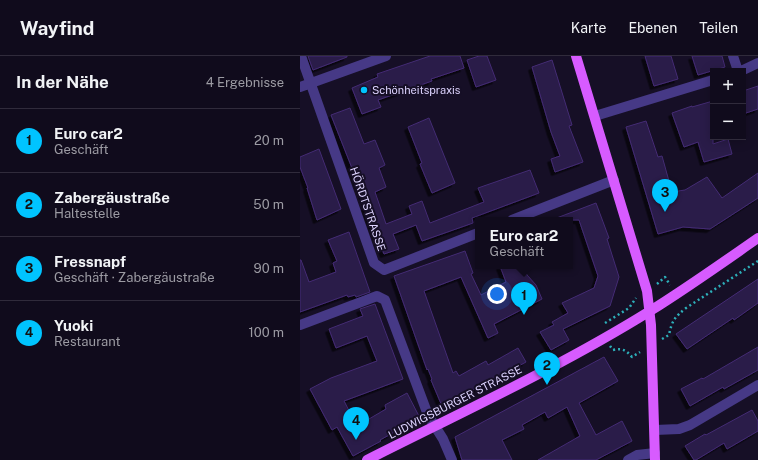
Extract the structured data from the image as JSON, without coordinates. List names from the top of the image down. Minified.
{"streets":{"main road":["LUDWIGSBURGER STRASSE"],"street":["HÖRDTSTRASSE"]},"places":["Schönheitspraxis"],"page":{"header":"Wayfind","nav":["Karte","Ebenen","Teilen"],"heading":["In der Nähe","4 Ergebnisse"],"map_buttons":["+","−"],"list":[{"mark":"1","name":"Euro car2","note":"Geschäft","value":"20 m"},{"mark":"2","name":"Zabergäustraße","note":"Haltestelle","value":"50 m"},{"mark":"3","name":"Fressnapf","note":"Geschäft · Zabergäustraße","value":"90 m"},{"mark":"4","name":"Yuoki","note":"Restaurant","value":"100 m"}],"pins":["3","1","2","4"],"popup":["Euro car2","Geschäft"]}}
